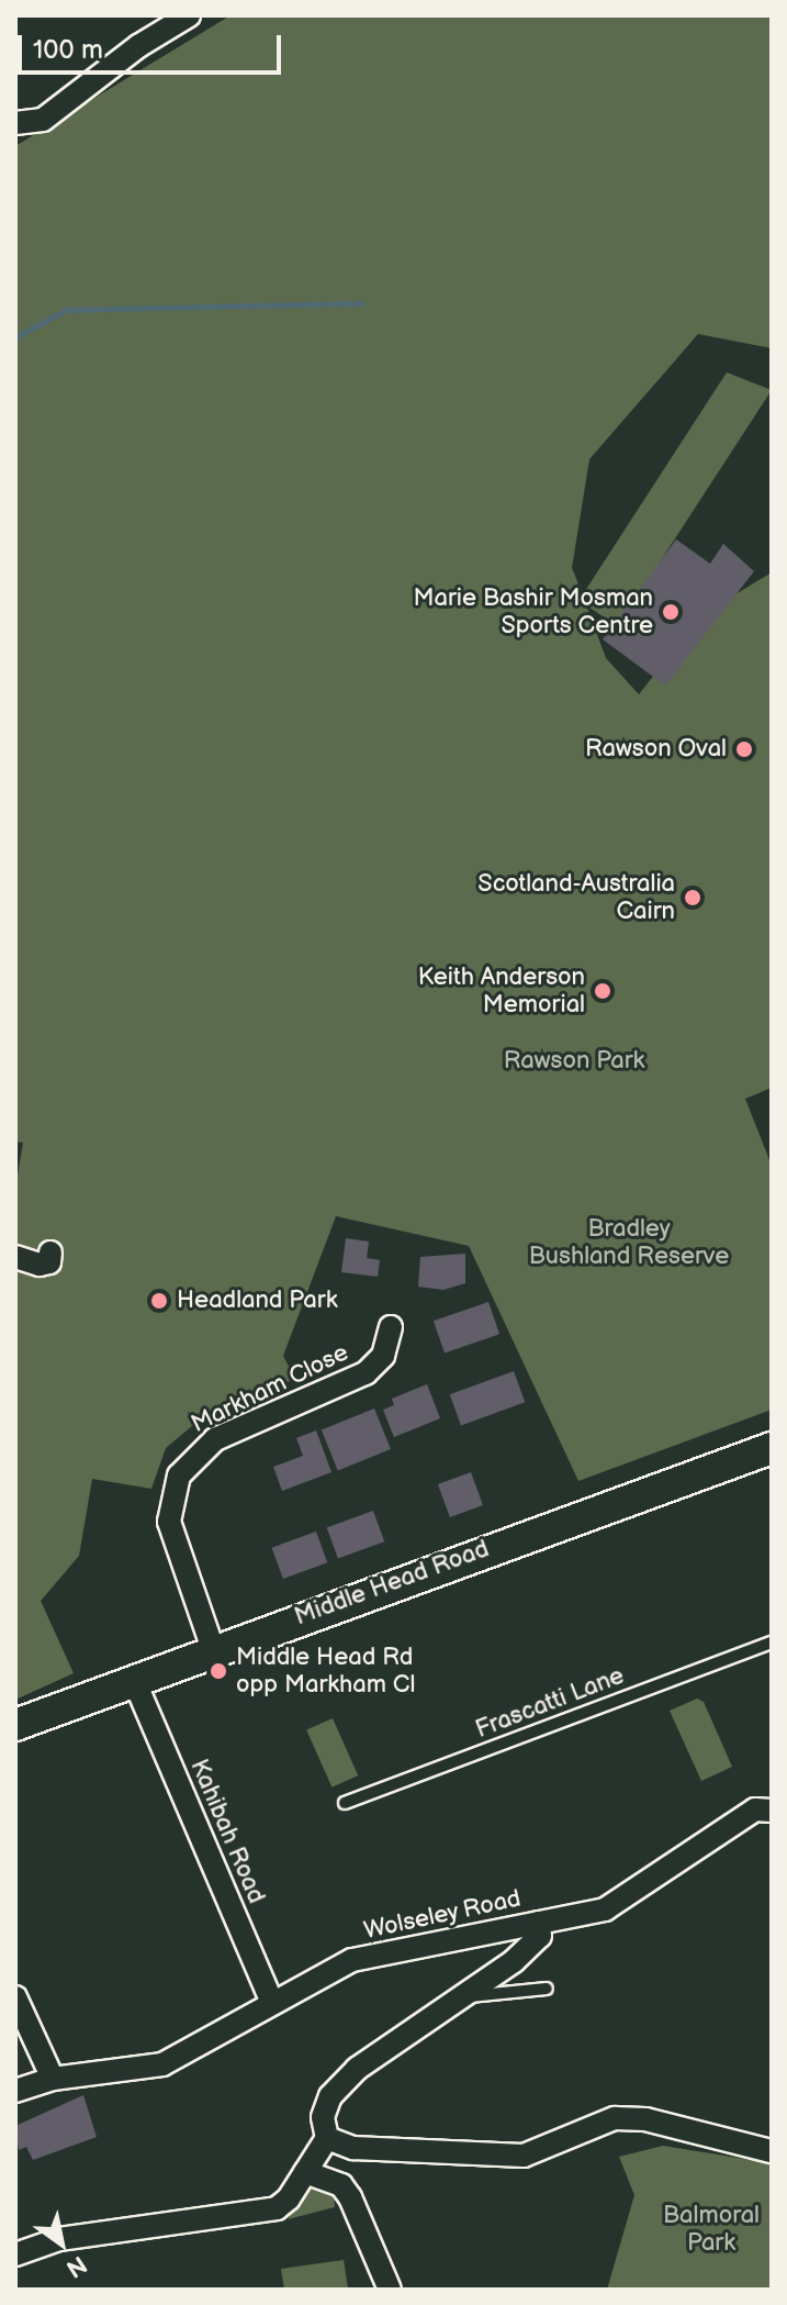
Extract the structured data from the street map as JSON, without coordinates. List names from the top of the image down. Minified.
{"streets":{"street":["Markham Close","Middle Head Road","Kahibah Road","Wolseley Road"],"lane":["Frascatti Lane"]},"crossings":[["Markham Close","Middle Head Road"],["Middle Head Road","Kahibah Road"],["Kahibah Road","Wolseley Road"]],"parks":["Rawson Park","Bradley Bushland Reserve","Balmoral Park"],"places":["Marie Bashir Mosman Sports Centre","Rawson Oval","Scotland-Australia Cairn","Keith Anderson Memorial","Headland Park","Middle Head Rd opp Markham Cl"],"scale_bar":"100 m","north":"bottom right"}
